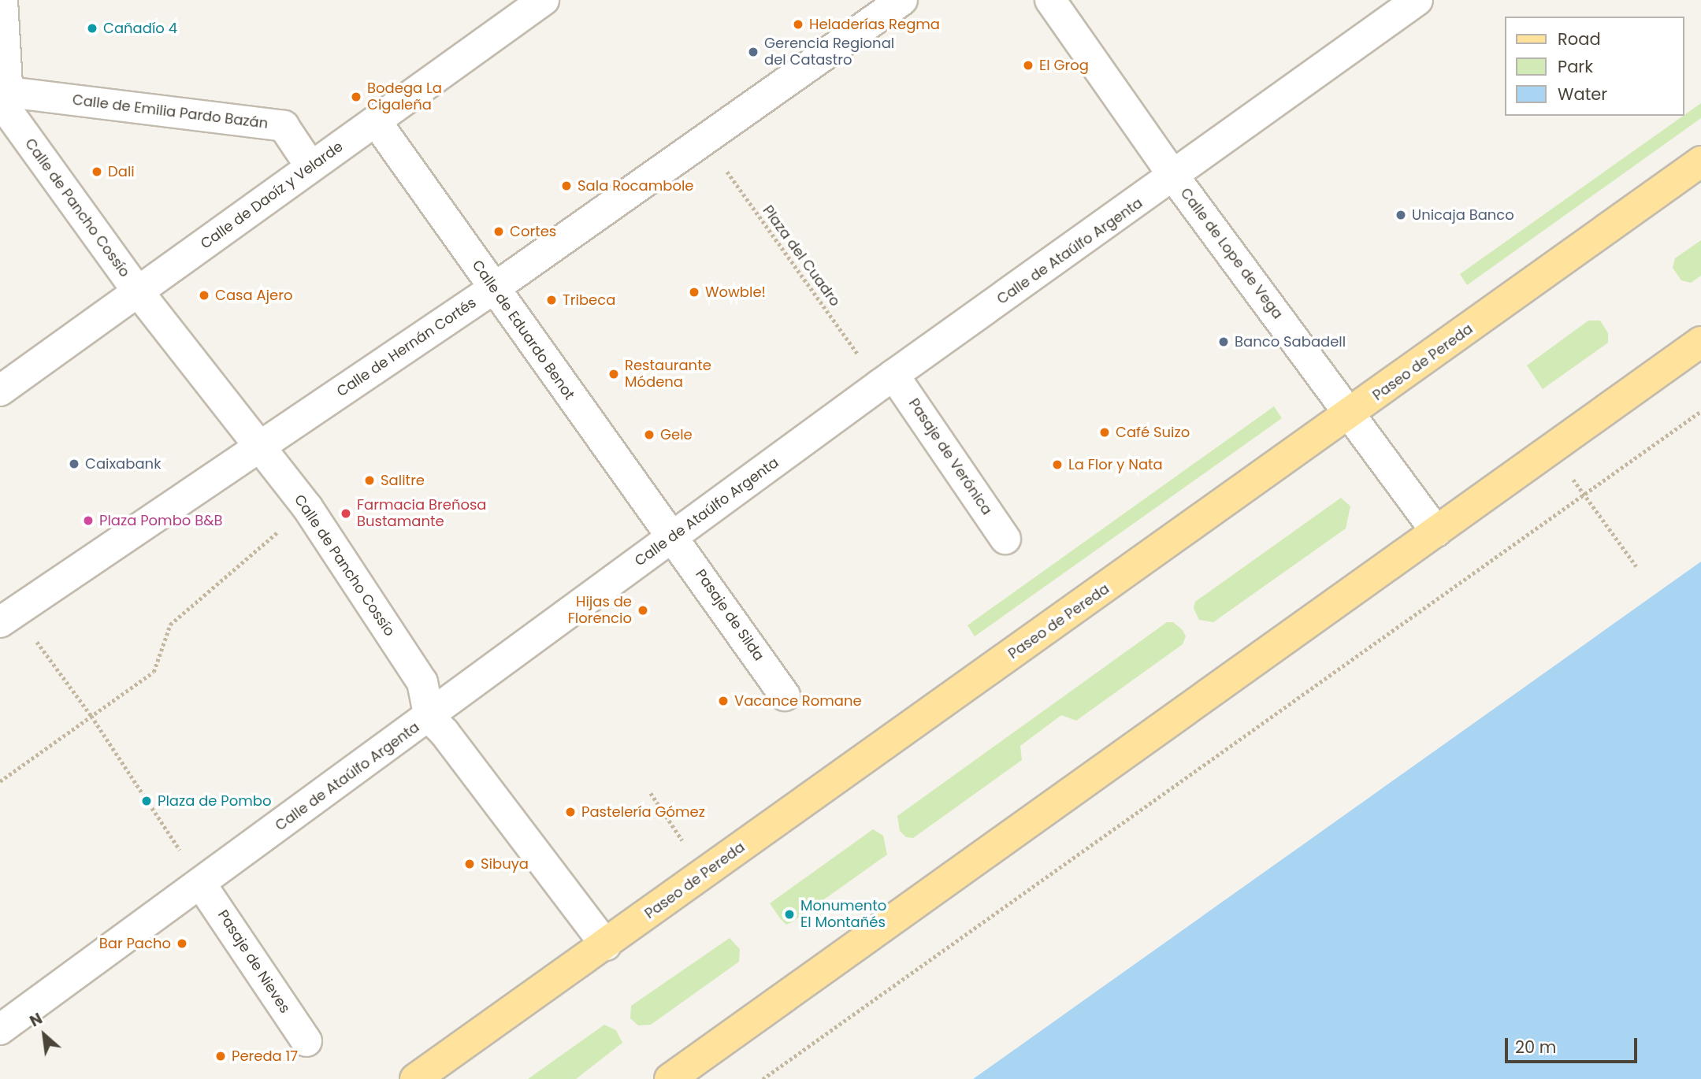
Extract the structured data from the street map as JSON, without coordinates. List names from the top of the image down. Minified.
{"streets":{"main road":["Paseo de Pereda"],"street":["Calle de Emilia Pardo Bazán","Calle de Daoíz y Velarde","Calle de Pancho Cossío","Calle de Ataúlfo Argenta","Calle de Lope de Vega","Calle de Eduardo Benot","Calle de Hernán Cortés","Pasaje de Verónica","Pasaje de Silda","Pasaje de Nieves"],"path":["Plaza del Cuadro"]},"crossings":[["Calle de Emilia Pardo Bazán","Calle de Daoíz y Velarde"],["Calle de Emilia Pardo Bazán","Calle de Pancho Cossío"],["Calle de Daoíz y Velarde","Calle de Pancho Cossío"],["Calle de Daoíz y Velarde","Calle de Eduardo Benot"],["Calle de Pancho Cossío","Calle de Ataúlfo Argenta"],["Calle de Pancho Cossío","Calle de Hernán Cortés"],["Calle de Ataúlfo Argenta","Calle de Lope de Vega"],["Calle de Ataúlfo Argenta","Plaza del Cuadro"],["Calle de Ataúlfo Argenta","Calle de Eduardo Benot"],["Calle de Ataúlfo Argenta","Pasaje de Verónica"],["Calle de Ataúlfo Argenta","Pasaje de Silda"],["Calle de Ataúlfo Argenta","Pasaje de Nieves"],["Calle de Lope de Vega","Paseo de Pereda"],["Plaza del Cuadro","Calle de Hernán Cortés"],["Plaza del Cuadro","Pasaje de Verónica"],["Calle de Eduardo Benot","Calle de Hernán Cortés"],["Calle de Eduardo Benot","Pasaje de Silda"]],"places":["Heladerías Regma","Cañadío 4","Gerencia Regional del Catastro","El Grog","Bodega La Cigaleña","Dali","Sala Rocambole","Unicaja Banco","Cortes","Wowble!","Casa Ajero","Tribeca","Banco Sabadell","Restaurante Módena","Café Suizo","Gele","Caixabank","La Flor y Nata","Salitre","Farmacia Breñosa Bustamante","Plaza Pombo B&B","Hijas de Florencio","Vacance Romane","Plaza de Pombo","Pastelería Gómez","Sibuya","Monumento El Montañés","Bar Pacho","Pereda 17"],"legend":["Road","Park","Water"],"scale_bar":"20 m","north":"top left"}
